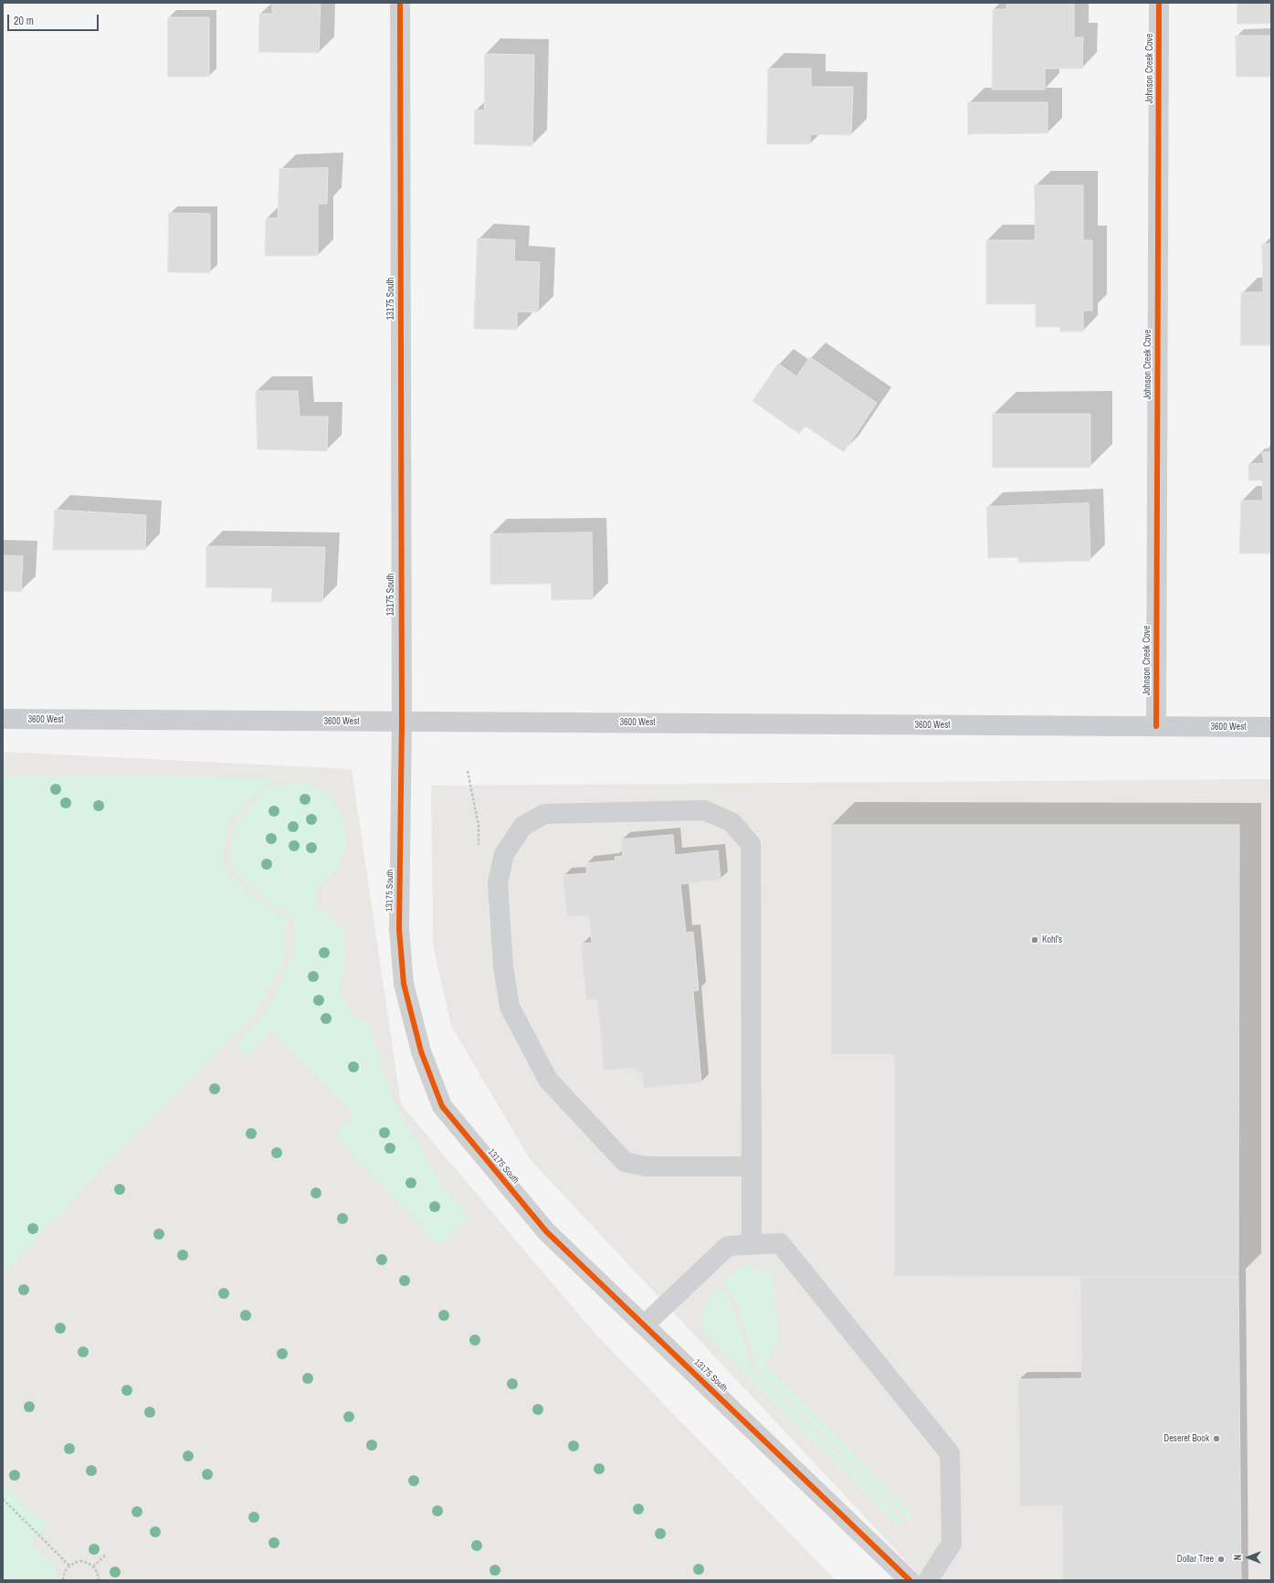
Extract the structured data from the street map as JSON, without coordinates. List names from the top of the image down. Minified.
{"streets":{"main road":["3600 West"],"street":["Johnson Creek Cove","13175 South"]},"crossings":[["Johnson Creek Cove","3600 West"],["13175 South","3600 West"]],"places":["Kohl's","Deseret Book","Dollar Tree"],"scale_bar":"20 m","north":"left"}
